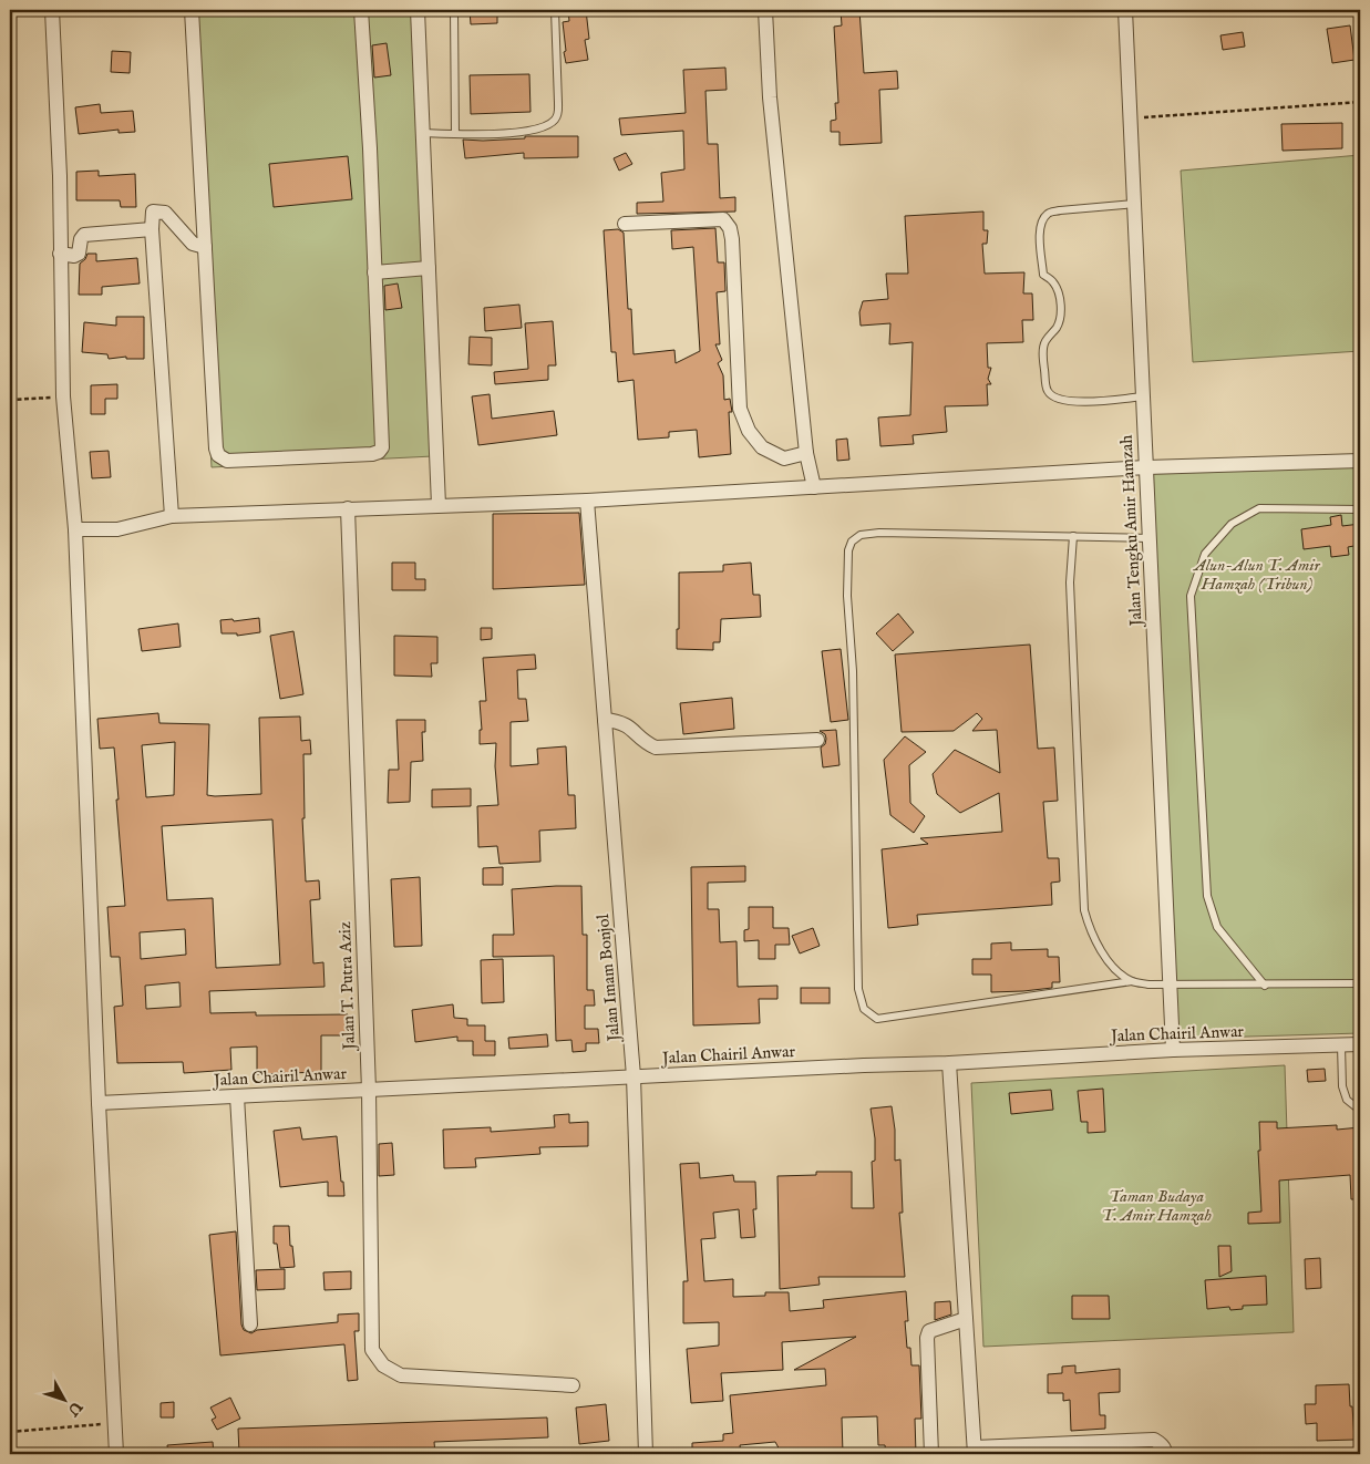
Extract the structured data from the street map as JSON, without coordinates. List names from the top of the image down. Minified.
{"streets":{"street":["Jalan Tengku Amir Hamzah","Jalan Imam Bonjol","Jalan T. Putra Aziz","Jalan Chairil Anwar"]},"crossings":[["Jalan Tengku Amir Hamzah","Jalan Chairil Anwar"],["Jalan Imam Bonjol","Jalan Chairil Anwar"],["Jalan T. Putra Aziz","Jalan Chairil Anwar"]],"parks":["Alun-Alun T. Amir Hamzah (Tribun)","Taman Budaya T. Amir Hamzah"],"north":"bottom right"}
